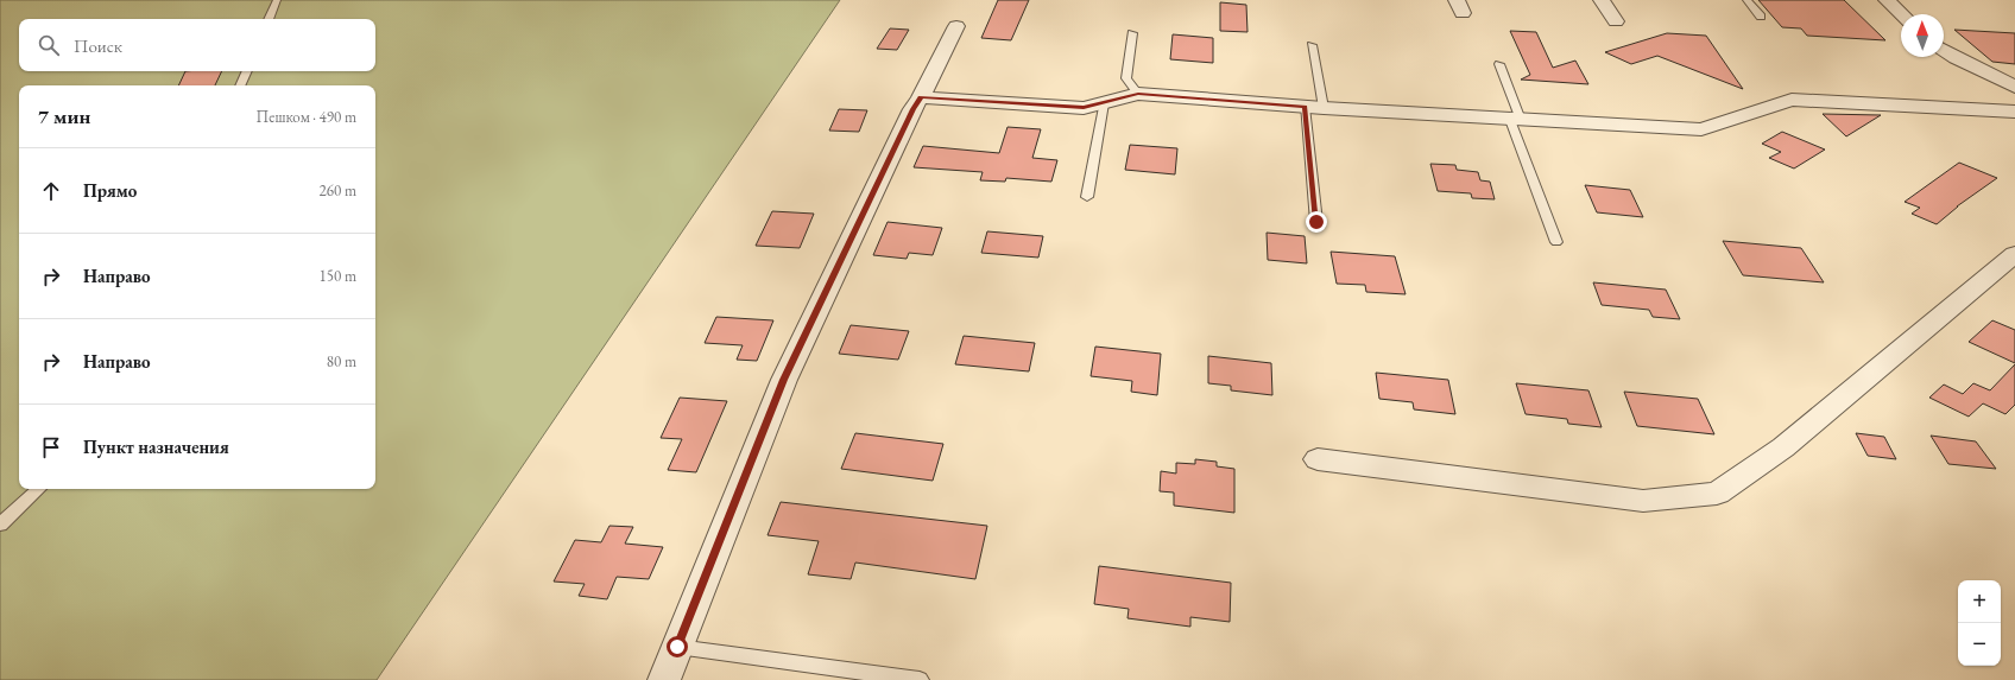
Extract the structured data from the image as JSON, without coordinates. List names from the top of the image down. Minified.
{"north":"top","page":{"search":"Поиск","heading":["7 мин","Пешком · 490 m"],"list":[["Прямо","260 m"],["Направо","150 m"],["Направо","80 m"],"Пункт назначения"],"map_buttons":["+","−"]}}
